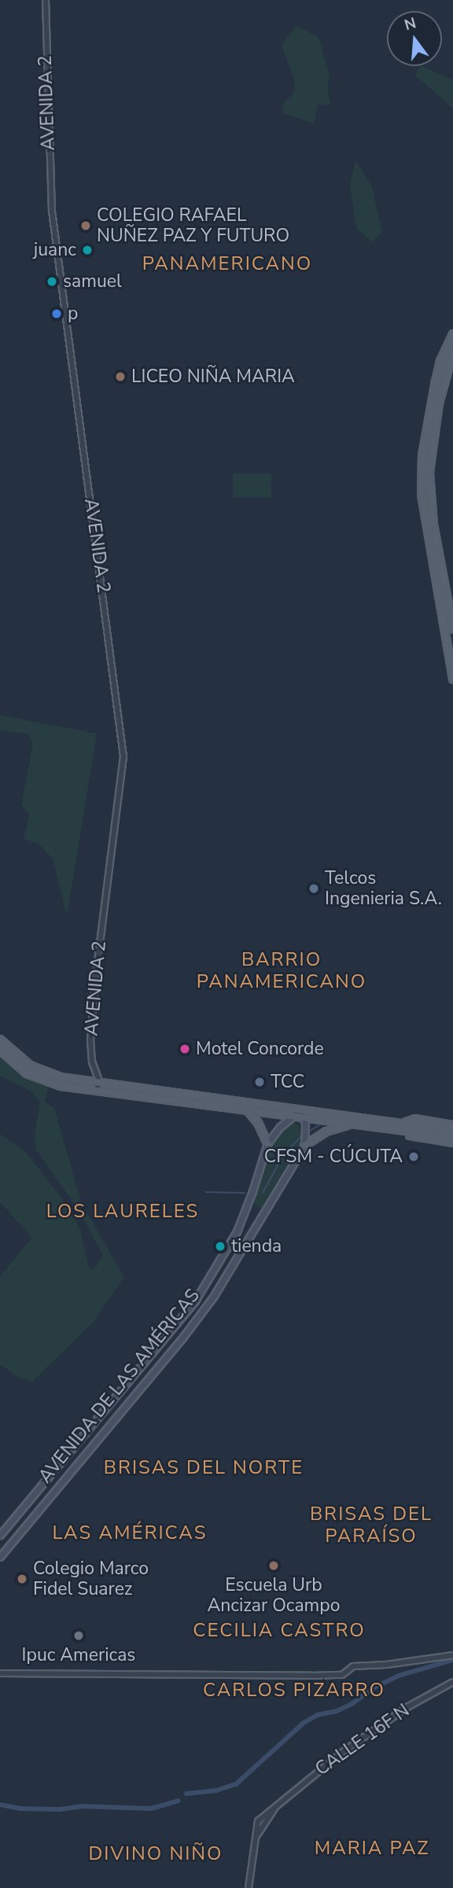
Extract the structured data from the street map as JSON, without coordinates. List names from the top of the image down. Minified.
{"streets":{"main road":["AVENIDA DE LAS AMÉRICAS"],"street":["AVENIDA 2","CALLE 16F N"]},"districts":["PANAMERICANO","BARRIO PANAMERICANO","LOS LAURELES","BRISAS DEL NORTE","BRISAS DEL PARAÍSO","LAS AMÉRICAS","CECILIA CASTRO","CARLOS PIZARRO","MARIA PAZ","DIVINO NIÑO"],"places":["COLEGIO RAFAEL NUÑEZ PAZ Y FUTURO","juanc","samuel","p","LICEO NIÑA MARIA","Telcos Ingenieria S.A.","Motel Concorde","TCC","CFSM - CÚCUTA","tienda","Escuela Urb Ancizar Ocampo","Colegio Marco Fidel Suarez","Ipuc Americas"],"north":"top"}
